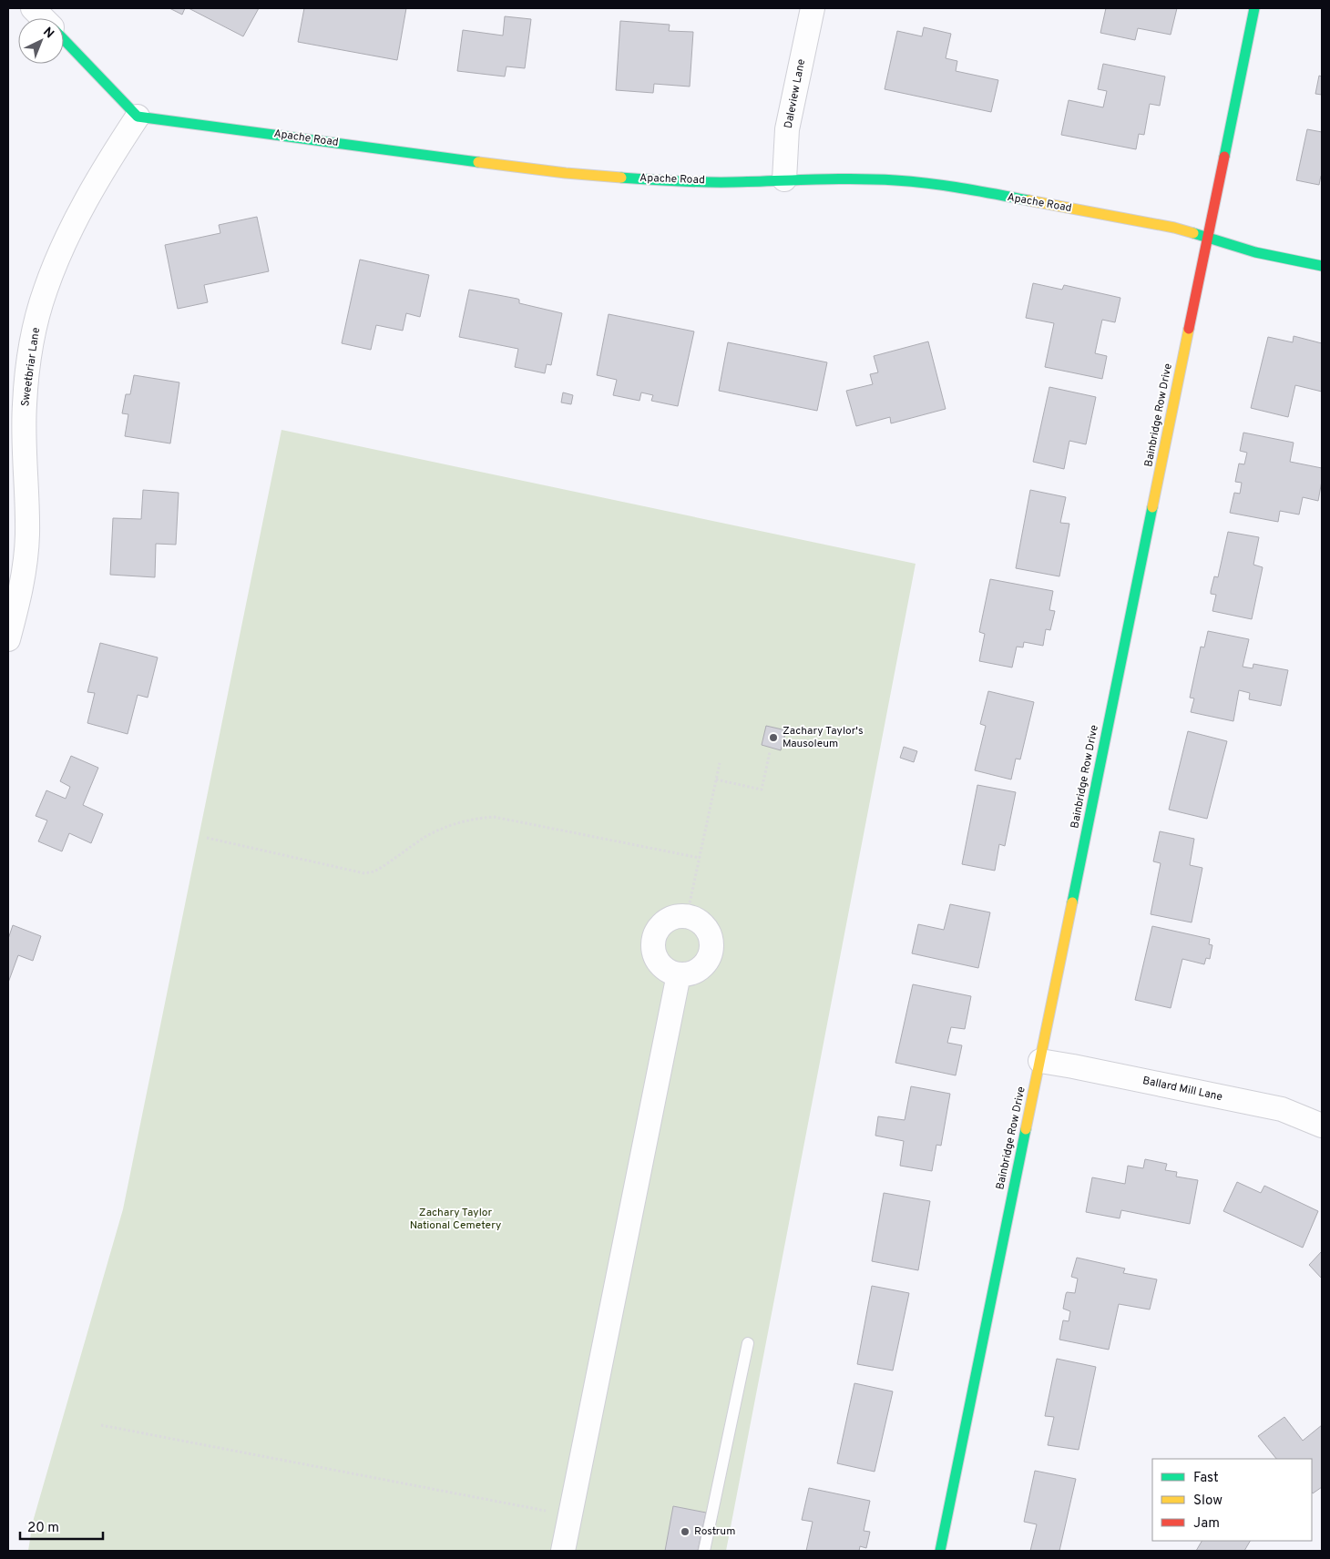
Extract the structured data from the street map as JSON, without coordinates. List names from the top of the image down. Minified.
{"streets":{"street":["Daleview Lane","Apache Road","Sweetbriar Lane","Bainbridge Row Drive","Ballard Mill Lane"]},"crossings":[["Daleview Lane","Apache Road"],["Apache Road","Sweetbriar Lane"],["Apache Road","Bainbridge Row Drive"],["Bainbridge Row Drive","Ballard Mill Lane"]],"parks":["Zachary Taylor National Cemetery"],"places":["Zachary Taylor's Mausoleum","Rostrum"],"legend":["Fast","Slow","Jam"],"scale_bar":"20 m","north":"top right"}
